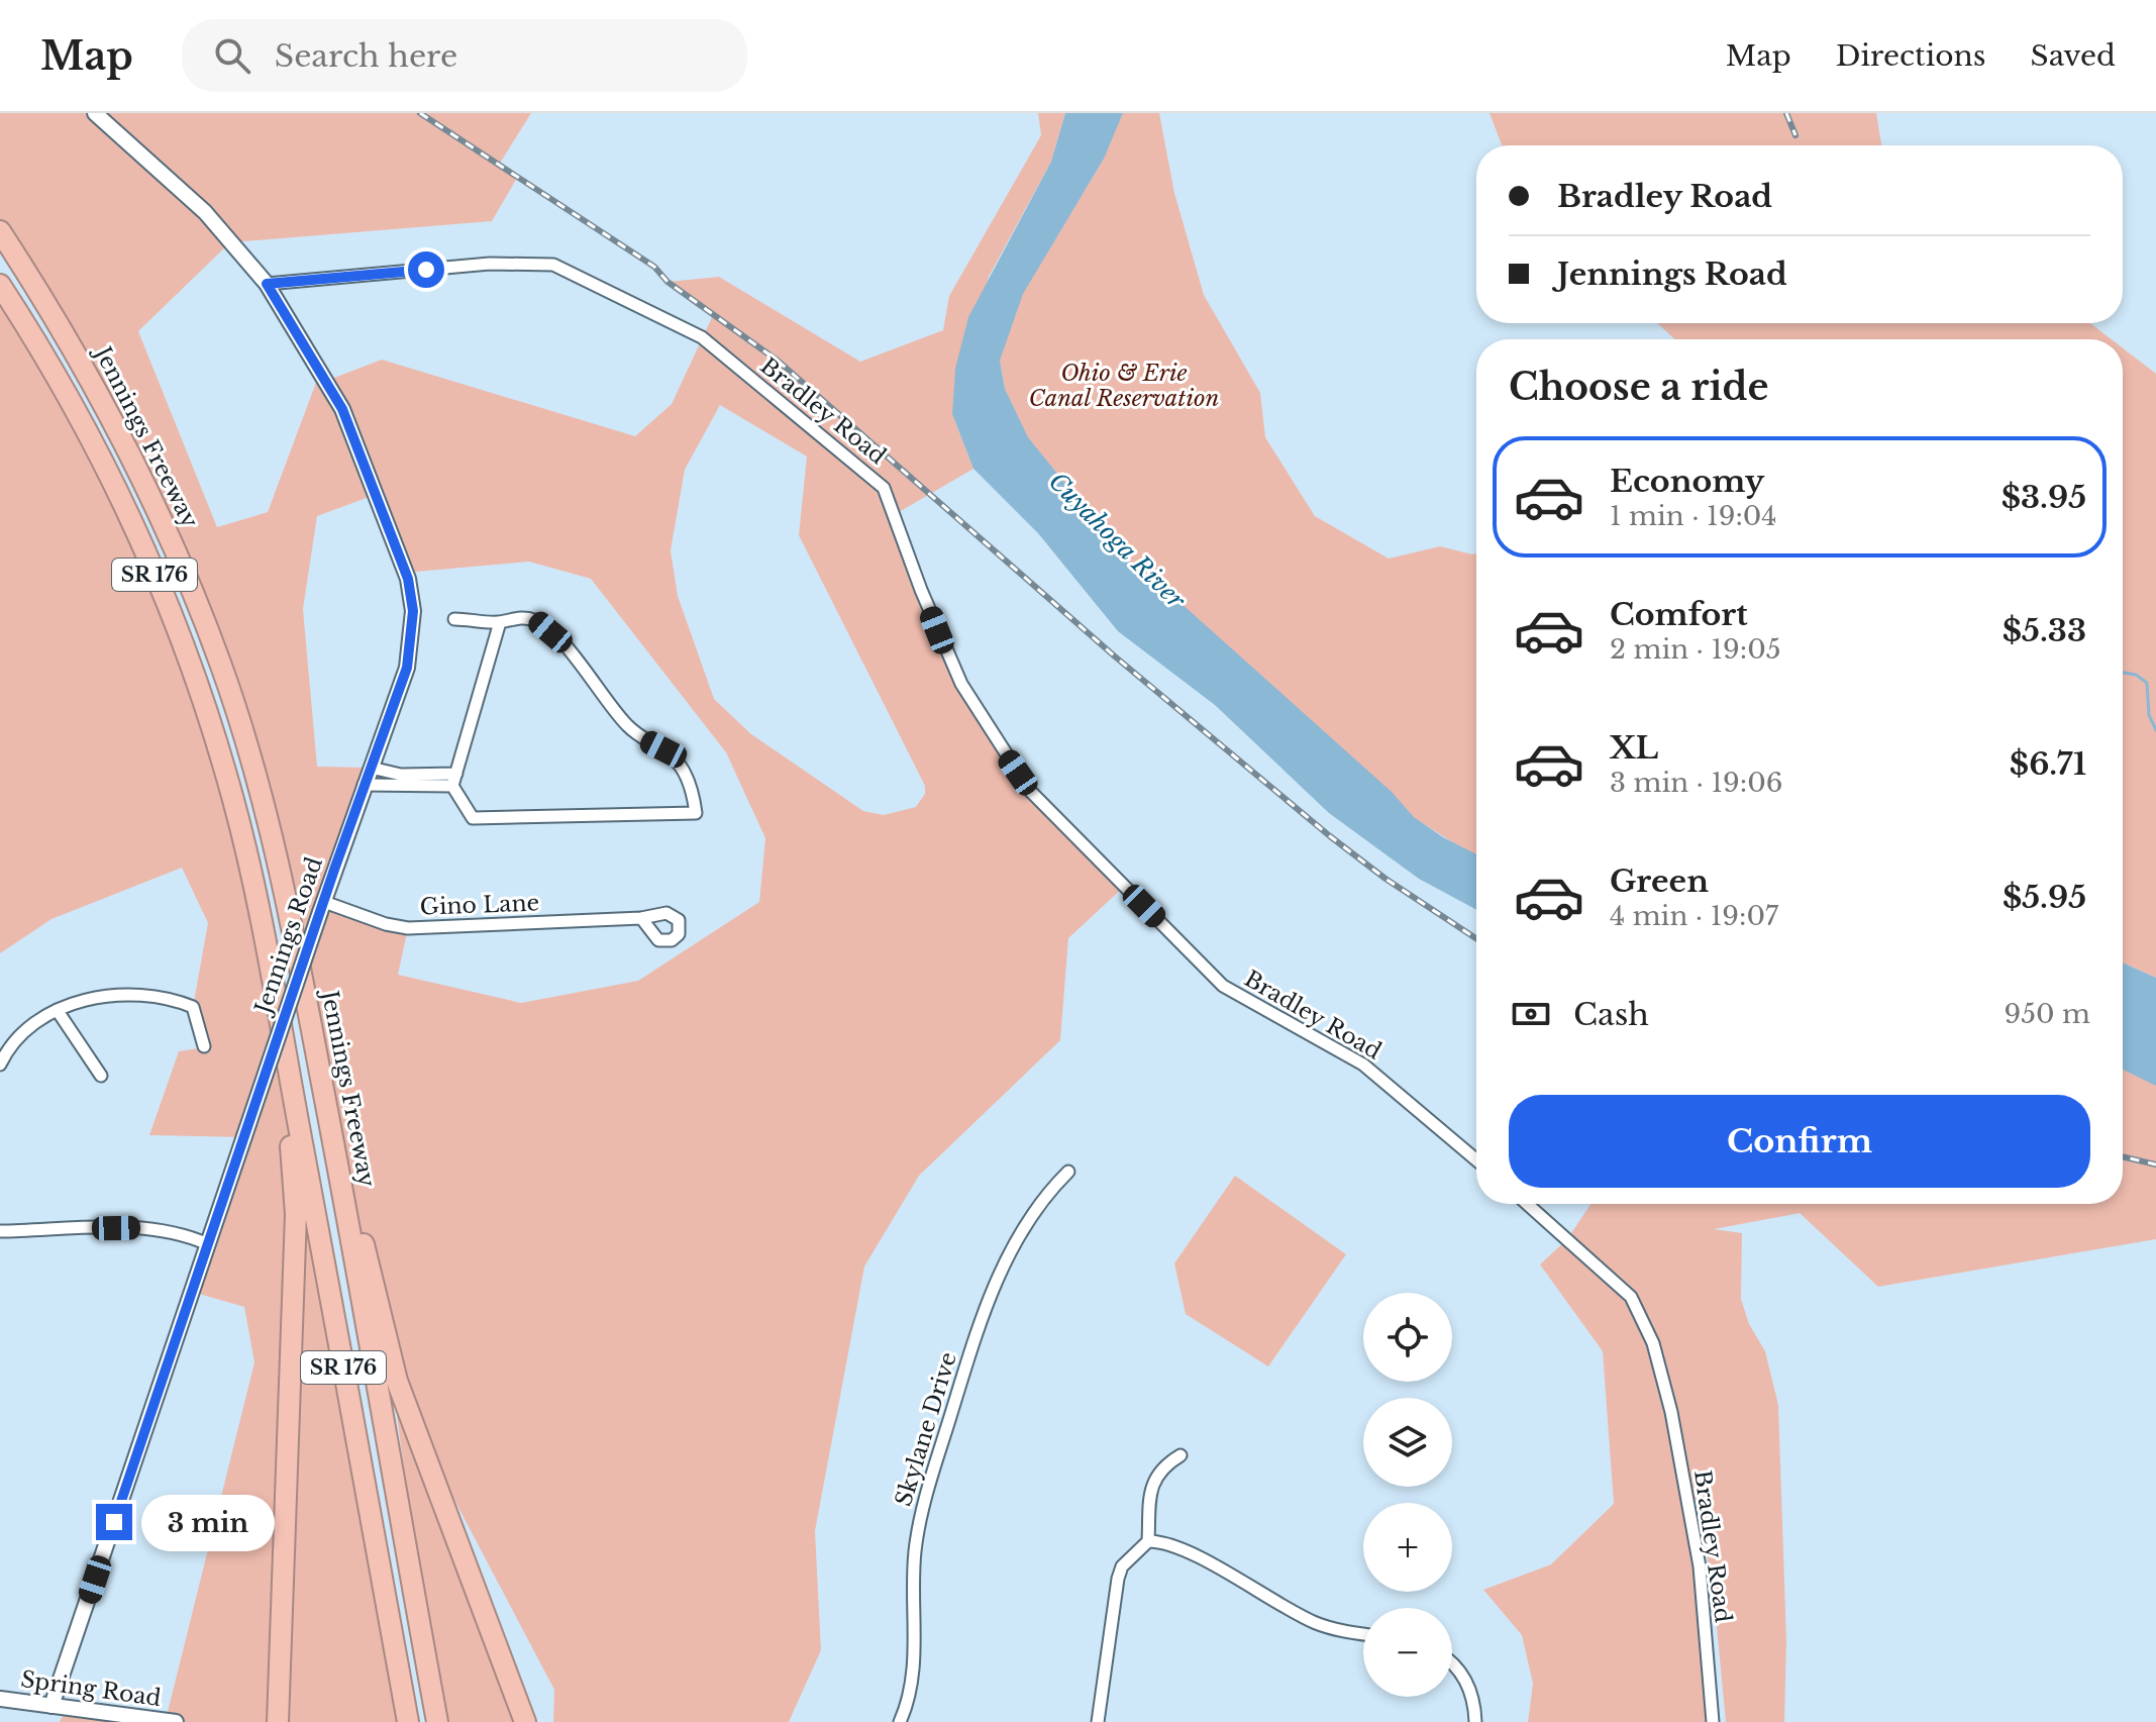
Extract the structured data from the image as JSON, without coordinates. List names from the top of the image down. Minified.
{"streets":{"highway":["Jennings Freeway","SR 176"],"street":["Bradley Road","Gino Lane","Jennings Road","Skylane Drive","Spring Road"]},"crossings":[["Bradley Road","Jennings Road"],["Gino Lane","Jennings Road"],["Jennings Road","Spring Road"]],"water":["Cuyahoga River"],"parks":["Ohio & Erie Canal Reservation"],"page":{"header":"Map","search":"Search here","nav":["Map","Directions","Saved"],"banner":["Bradley Road","Jennings Road"],"heading":"Choose a ride","list":[{"name":"Economy","note":"1 min · 19:04","value":"$3.95"},{"name":"Comfort","note":"2 min · 19:05","value":"$5.33"},{"name":"XL","note":"3 min · 19:06","value":"$6.71"},{"name":"Green","note":"4 min · 19:07","value":"$5.95"}],"pay":["Cash","950 m"],"buttons":"Confirm","map_buttons":["+","−"],"bubble":"3 min"}}
